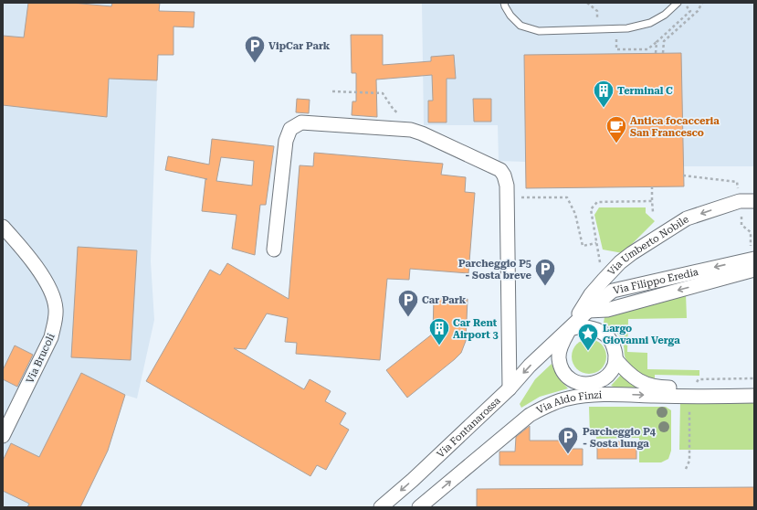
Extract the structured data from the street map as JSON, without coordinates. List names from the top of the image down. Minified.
{"streets":{"street":["Via Umberto Nobile","Via Brucoli","Via Aldo Finzi","Via Fontanarossa"]},"crossings":[["Via Umberto Nobile","Via Fontanarossa"]],"one_way":["Via Fontanarossa"],"places":{"parking":["VipCar Park","Parcheggio P5 - Sosta breve","Car Park","Parcheggio P4 - Sosta lunga"],"building":["Terminal C","Car Rent Airport 3"],"cafe":["Antica focacceria San Francesco"],"place":["Largo Giovanni Verga"]}}
